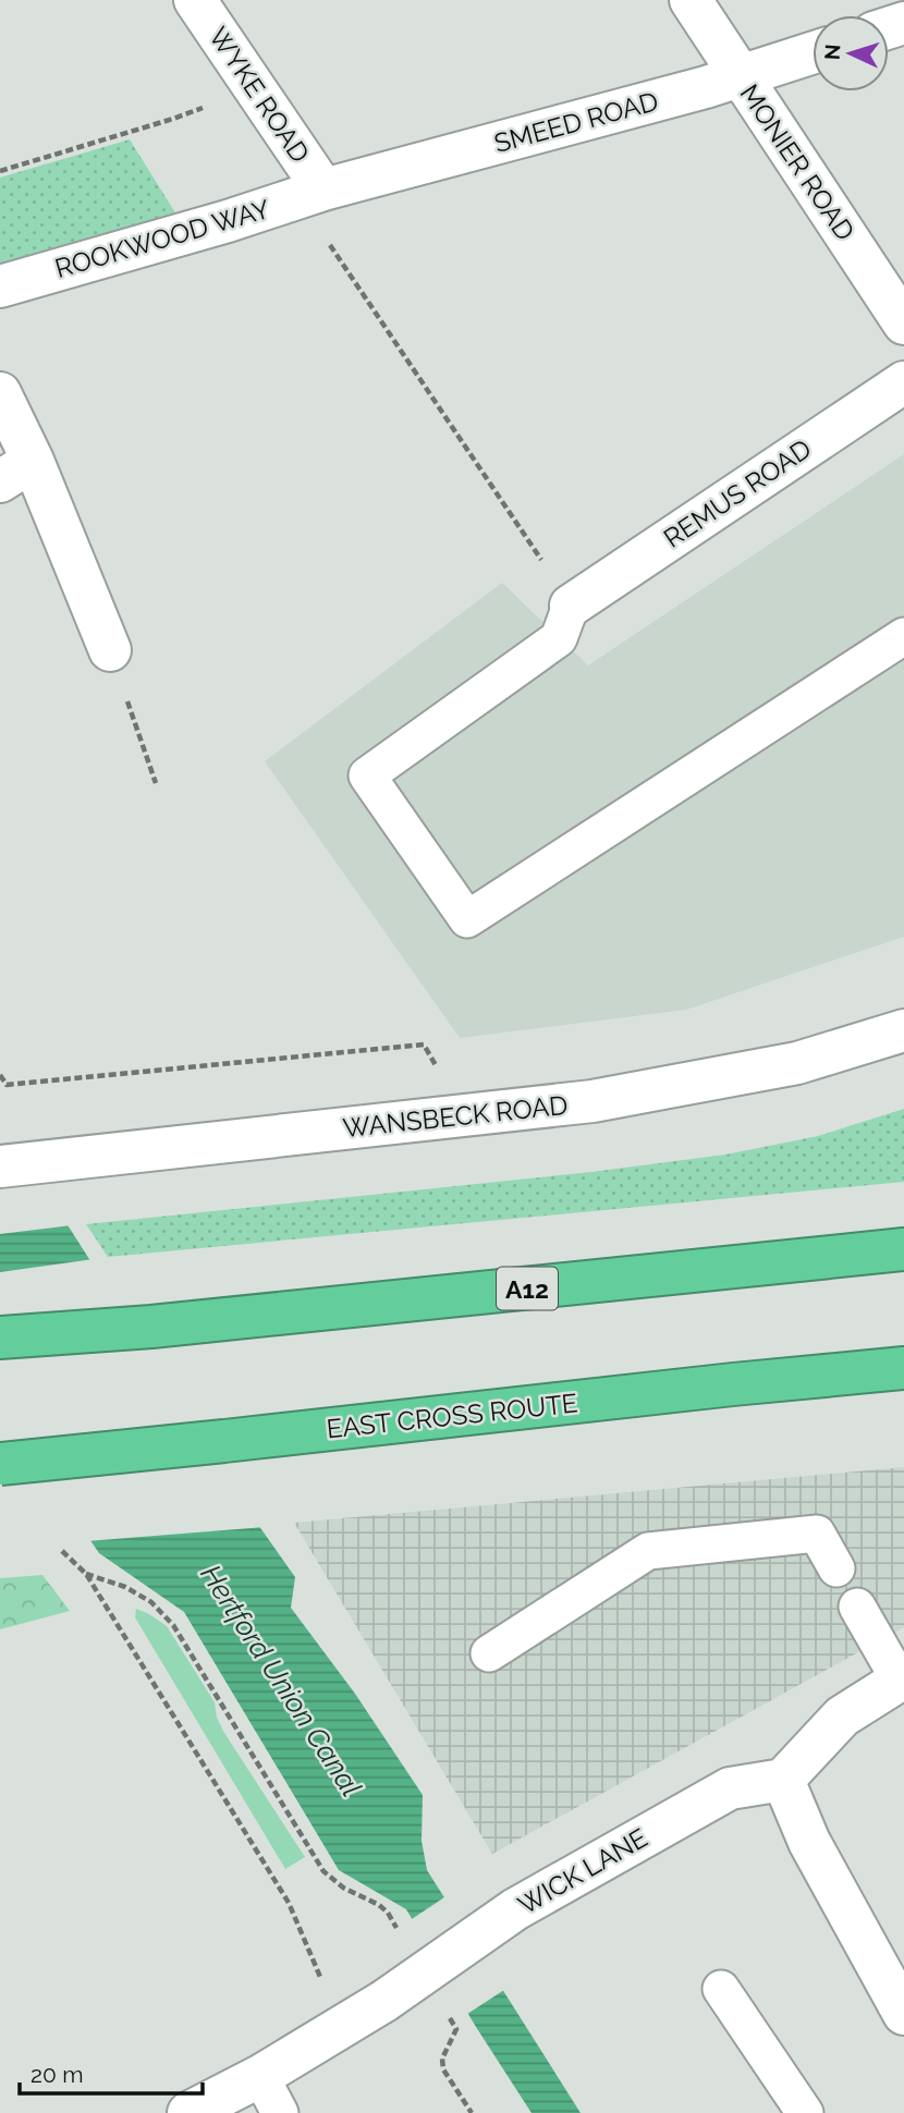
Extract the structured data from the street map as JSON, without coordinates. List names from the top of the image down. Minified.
{"streets":{"highway":["A12","EAST CROSS ROUTE"],"street":["WYKE ROAD","SMEED ROAD","MONIER ROAD","ROOKWOOD WAY","REMUS ROAD","WANSBECK ROAD","WICK LANE"]},"crossings":[["WYKE ROAD","SMEED ROAD"],["WYKE ROAD","ROOKWOOD WAY"],["SMEED ROAD","MONIER ROAD"],["SMEED ROAD","ROOKWOOD WAY"]],"water":["Hertford Union Canal"],"scale_bar":"20 m","north":"left"}
